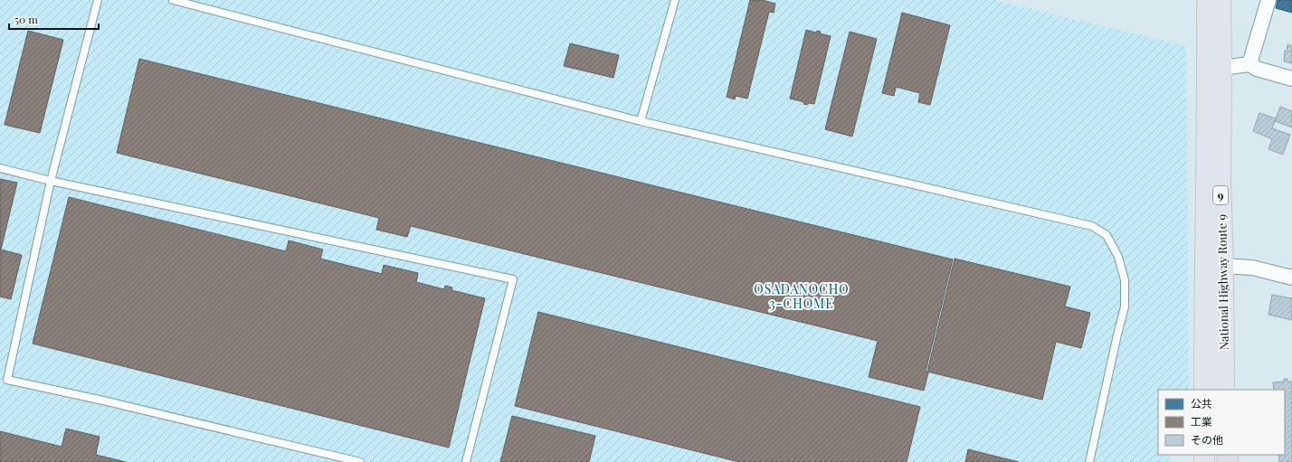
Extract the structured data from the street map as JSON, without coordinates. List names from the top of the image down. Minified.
{"streets":{"highway":["9","National Highway Route 9"]},"districts":["OSADANOCHO 3-CHOME"],"legend":["公共","工業","その他"],"scale_bar":"50 m"}
